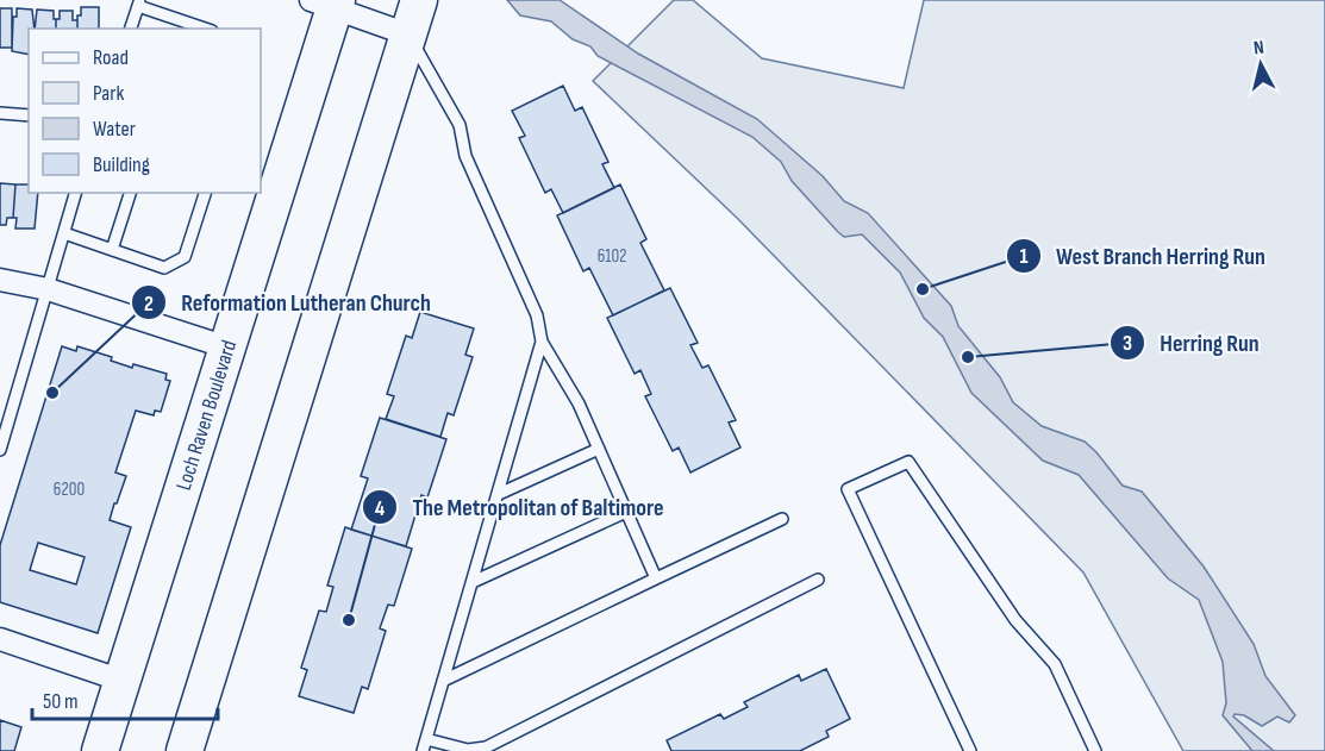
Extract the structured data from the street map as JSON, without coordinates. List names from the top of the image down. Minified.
{"streets":{"main road":["Loch Raven Boulevard"]},"places":["West Branch Herring Run","Herring Run","Reformation Lutheran Church","The Metropolitan of Baltimore"],"house_numbers":["6102","6200"],"legend":["Road","Park","Water","Building"],"scale_bar":"50 m","north":"top"}
